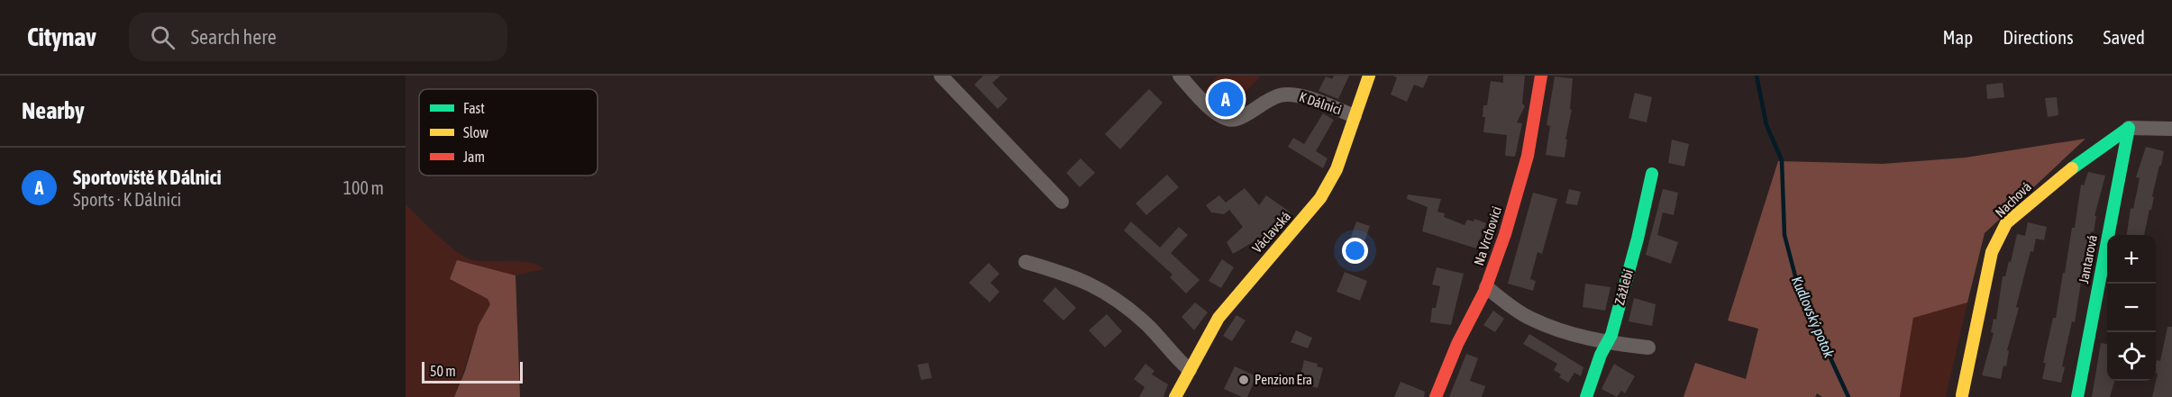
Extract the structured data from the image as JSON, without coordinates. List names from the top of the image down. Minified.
{"streets":{"street":["K Dálnici","Nachová","Václavská","Na Vrchovici","Jantarová","Zážlebí"]},"crossings":[["K Dálnici","Václavská"],["Nachová","Jantarová"]],"water":["Kudlovský potok"],"places":["Penzion Era"],"legend":["Fast","Slow","Jam"],"scale_bar":"50 m","page":{"header":"Citynav","search":"Search here","nav":["Map","Directions","Saved"],"heading":"Nearby","pins":"A","list":[{"mark":"A","name":"Sportoviště K Dálnici","note":"Sports · K Dálnici","value":"100 m"}],"map_buttons":["+","−"],"scale":"50 m"}}
